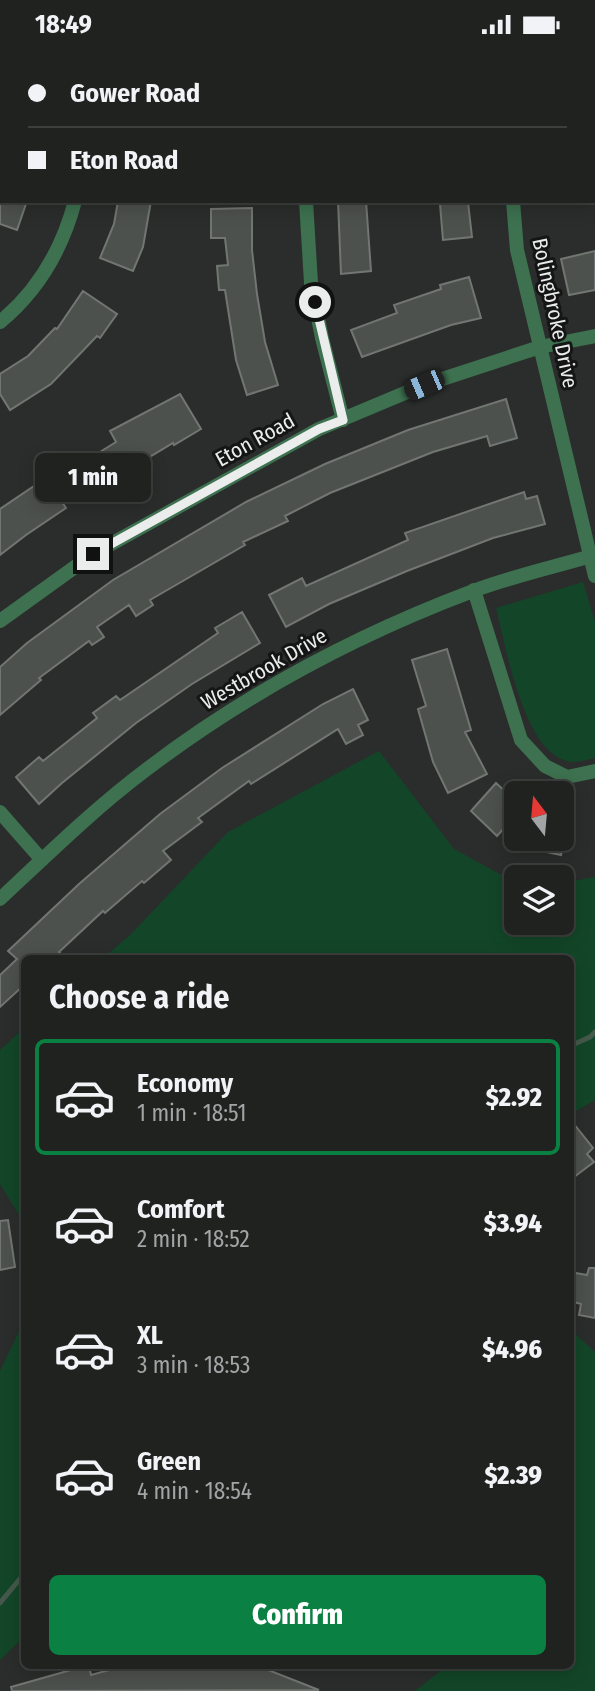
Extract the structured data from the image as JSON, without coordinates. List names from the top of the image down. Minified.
{"streets":{"street":["Bolingbroke Drive","Eton Road","Westbrook Drive"]},"crossings":[["Bolingbroke Drive","Eton Road"],["Bolingbroke Drive","Westbrook Drive"]],"north":"top","page":{"status":"18:49","banner":["Gower Road","Eton Road"],"bubble":"1 min","heading":"Choose a ride","list":[{"name":"Economy","note":"1 min · 18:51","value":"$2.92"},{"name":"Comfort","note":"2 min · 18:52","value":"$3.94"},{"name":"XL","note":"3 min · 18:53","value":"$4.96"},{"name":"Green","note":"4 min · 18:54","value":"$2.39"}],"buttons":"Confirm"}}
